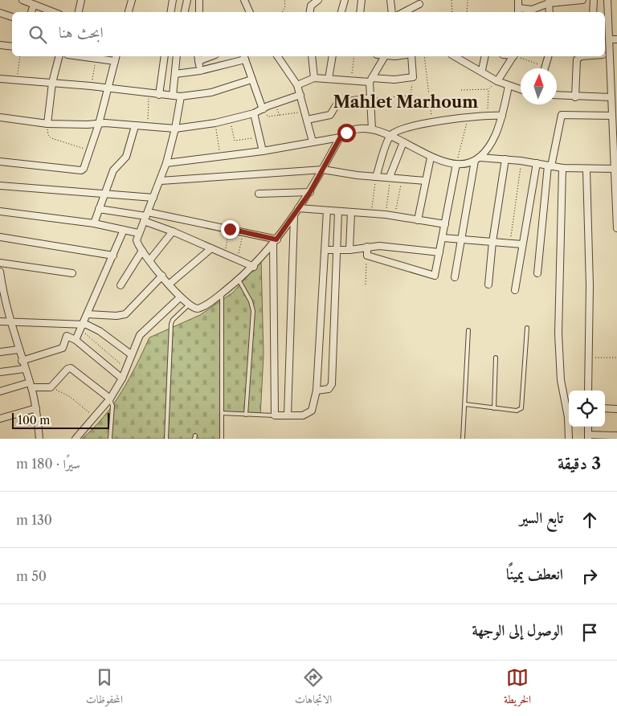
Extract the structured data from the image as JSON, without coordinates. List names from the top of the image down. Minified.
{"districts":["Mahlet Marhoum"],"scale_bar":"100 m","north":"top","page":{"search":"ابحث هنا","scale":"100 m","heading":["3 دقيقة","سيرًا · 180 m"],"list":[["تابع السير","130 m"],["انعطف يمينًا","50 m"],"الوصول إلى الوجهة"],"nav":["الخريطة","الاتجاهات","المحفوظات"]}}
